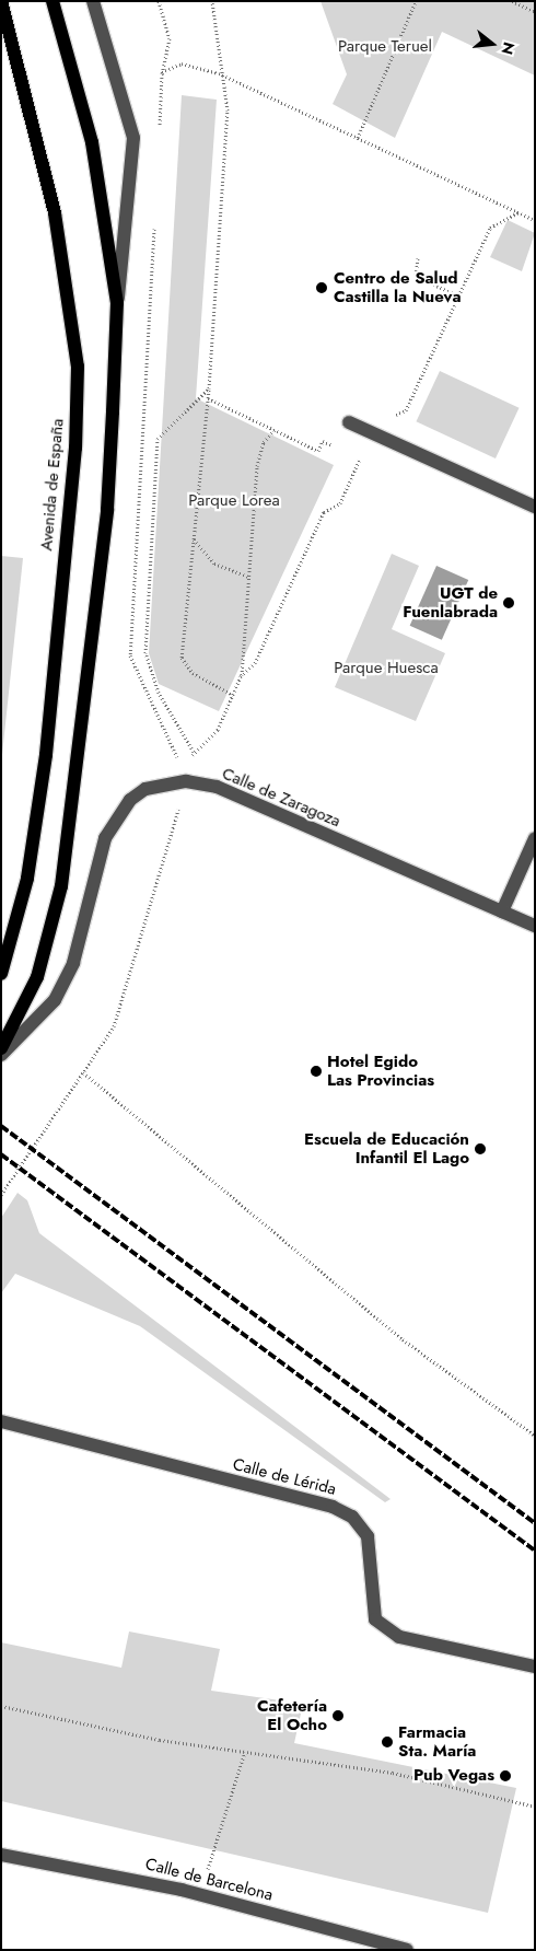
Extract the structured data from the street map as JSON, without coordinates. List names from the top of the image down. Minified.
{"streets":{"main road":["Avenida de España"],"street":["Calle de Zaragoza","Calle de Lérida","Calle de Barcelona"]},"parks":["Parque Teruel","Parque Lorea","Parque Huesca"],"places":["Centro de Salud Castilla la Nueva","UGT de Fuenlabrada","Hotel Egido Las Provincias","Escuela de Educación Infantil El Lago","Cafetería El Ocho","Farmacia Sta. María","Pub Vegas"],"north":"right"}
